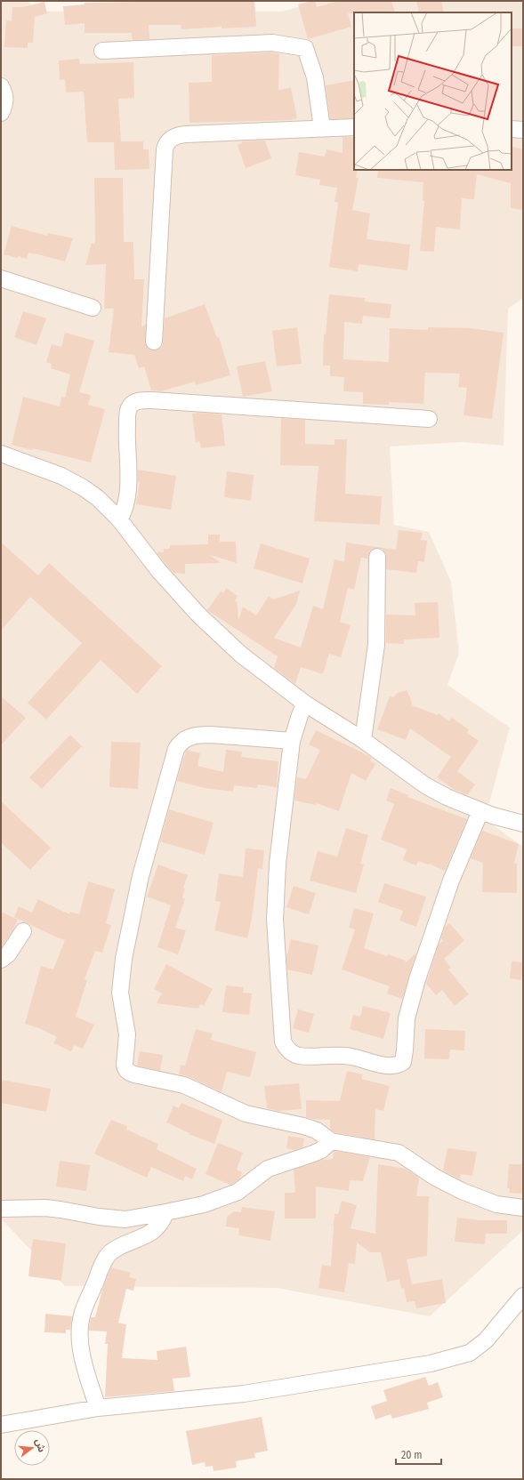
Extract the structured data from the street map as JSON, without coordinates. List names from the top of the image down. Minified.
{"scale_bar":"20 m","north":"right"}
